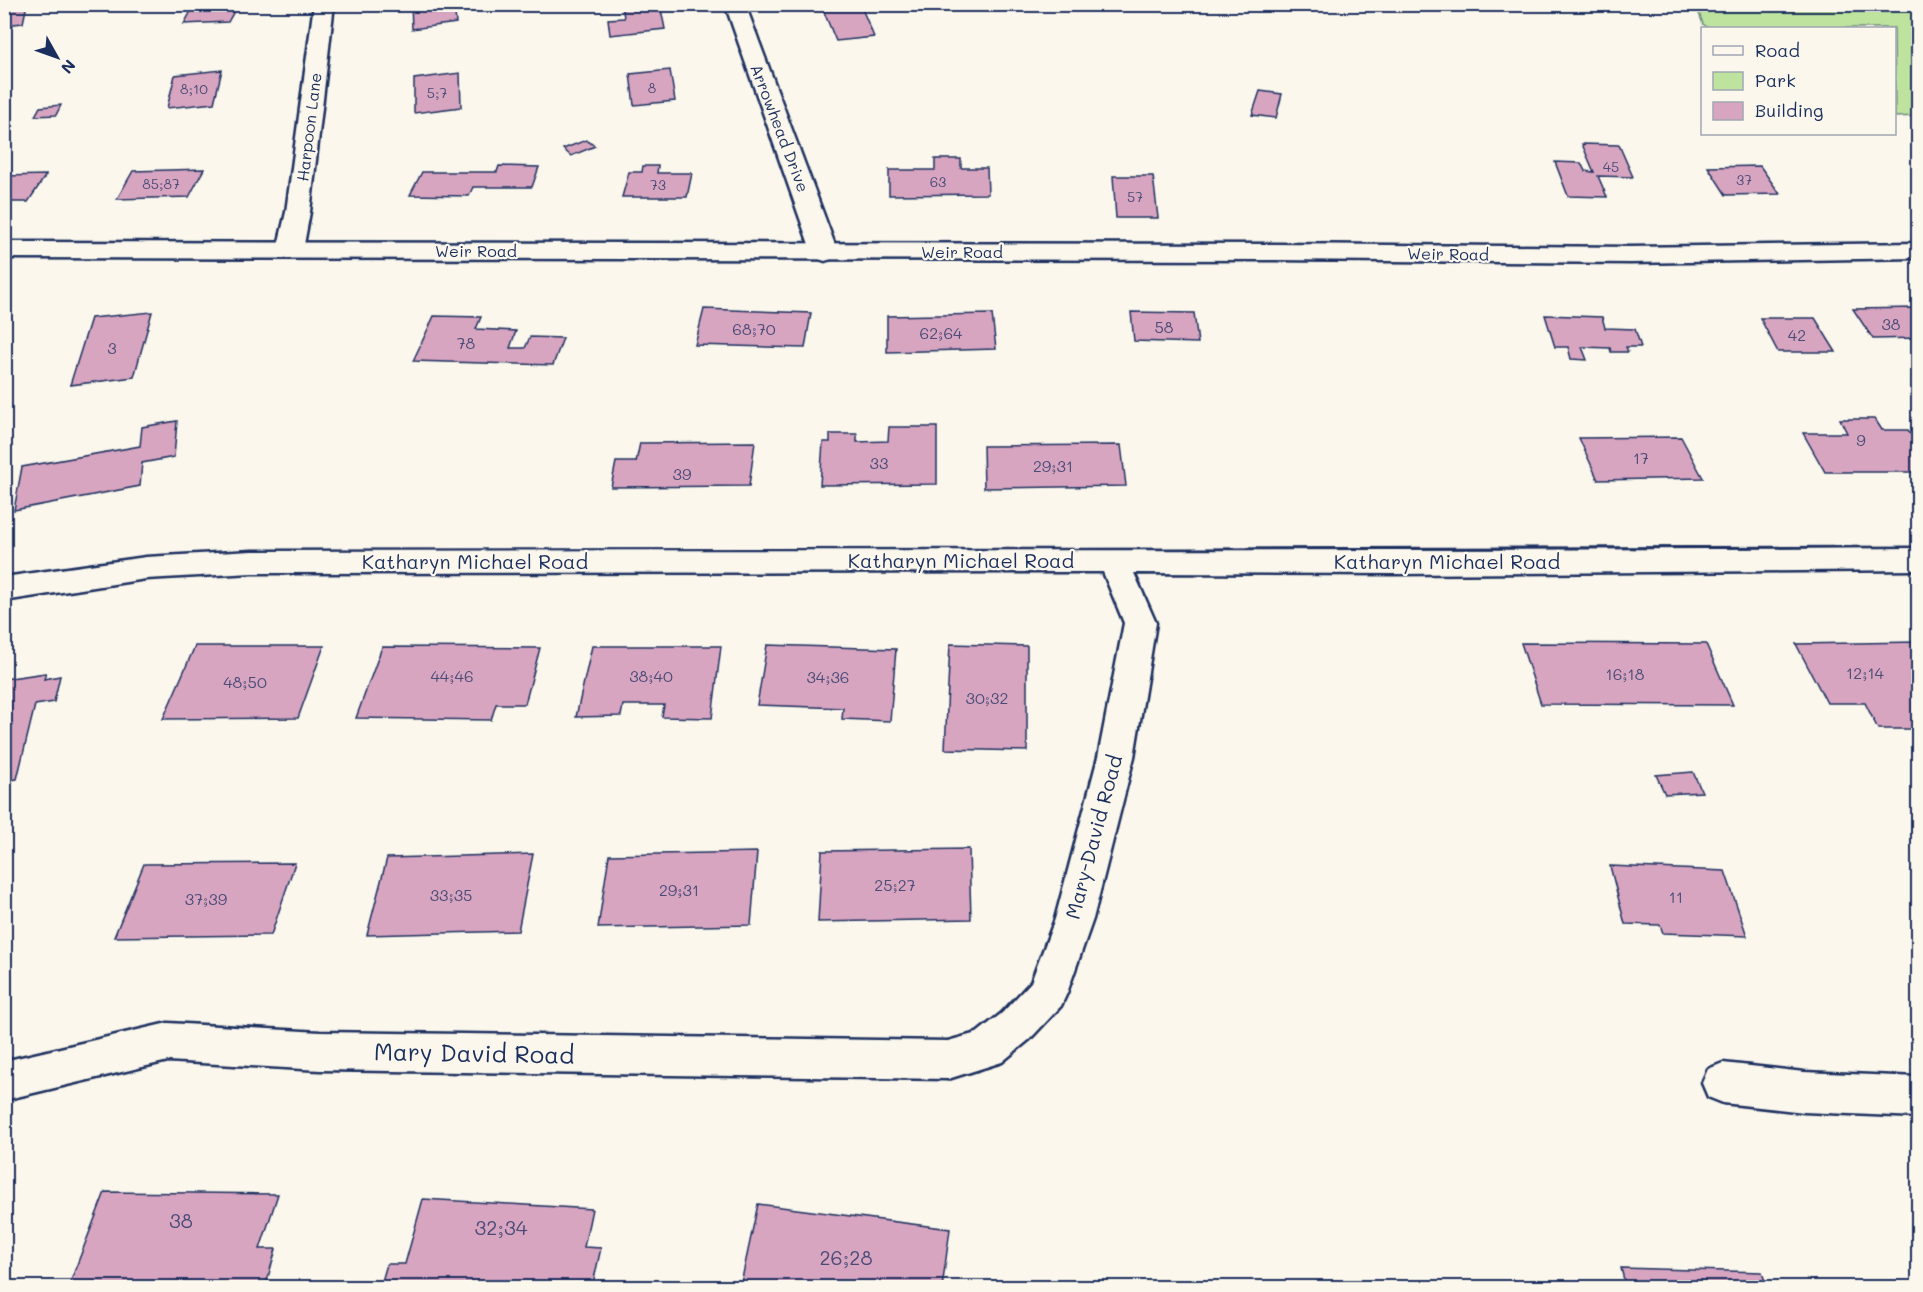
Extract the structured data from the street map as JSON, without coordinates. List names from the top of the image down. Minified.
{"streets":{"street":["Harpoon Lane","Arrowhead Drive","Weir Road","Katharyn Michael Road","Mary-David Road","Mary David Road"]},"crossings":[["Harpoon Lane","Weir Road"],["Arrowhead Drive","Weir Road"],["Katharyn Michael Road","Mary-David Road"],["Mary-David Road","Mary David Road"]],"house_numbers":["8","8;10","5;7","45","37","63","85;87","73","57","38","58","68;70","62;64","42","78","3","9","17","33","29;31","39","12;14","16;18","44;46","38;40","34;36","48;50","30;32","25;27","29;31","33;35","11","37;39","38","32;34","26;28"],"legend":["Road","Park","Building"],"north":"bottom right"}
